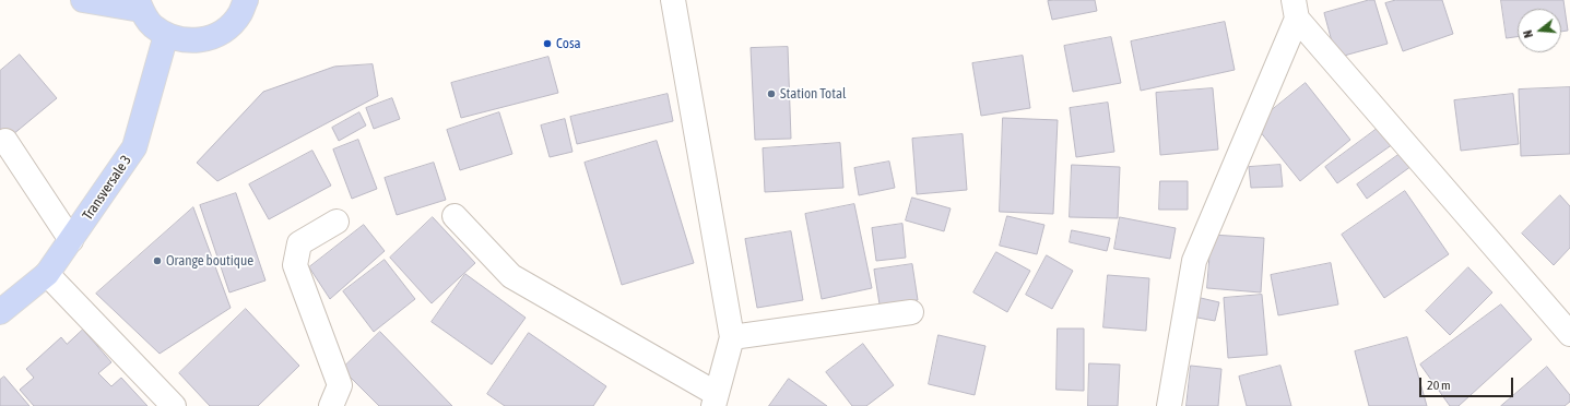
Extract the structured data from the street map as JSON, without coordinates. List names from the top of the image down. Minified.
{"streets":{"main road":["Transversale 3"]},"places":["Cosa","Station Total","Orange boutique"],"scale_bar":"20 m","north":"left"}
